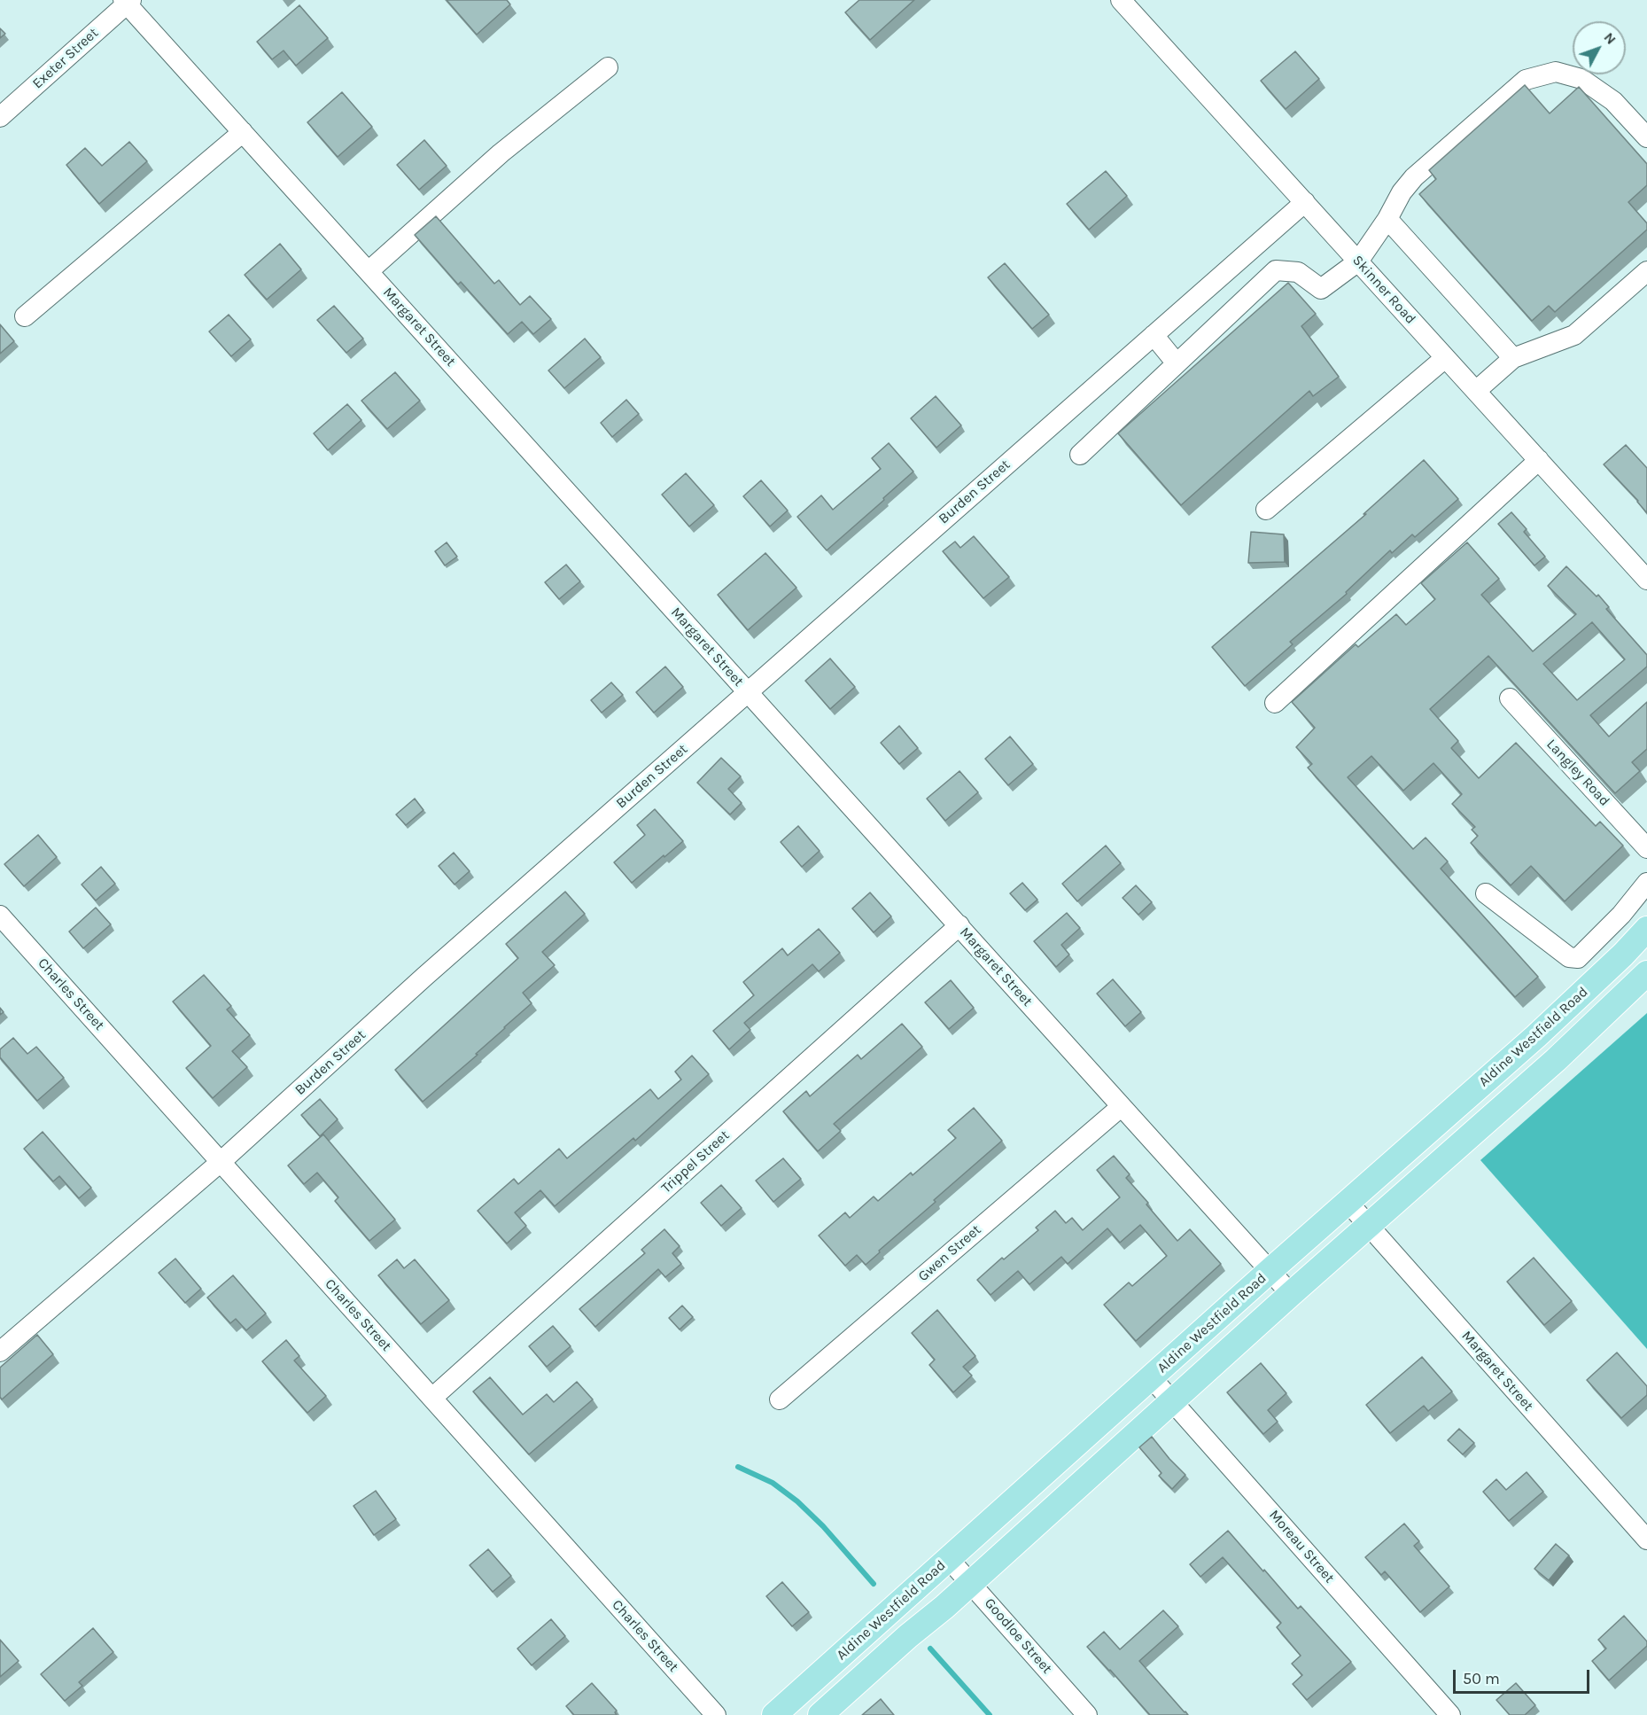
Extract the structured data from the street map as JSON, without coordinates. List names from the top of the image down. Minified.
{"streets":{"main road":["Aldine Westfield Road"],"street":["Exeter Street","Skinner Road","Margaret Street","Burden Street","Langley Road","Charles Street","Trippel Street","Gwen Street","Moreau Street","Goodloe Street"]},"crossings":[["Exeter Street","Margaret Street"],["Skinner Road","Burden Street"],["Margaret Street","Burden Street"],["Margaret Street","Aldine Westfield Road"],["Margaret Street","Trippel Street"],["Margaret Street","Gwen Street"],["Burden Street","Charles Street"],["Charles Street","Trippel Street"],["Aldine Westfield Road","Moreau Street"],["Aldine Westfield Road","Goodloe Street"]],"scale_bar":"50 m","north":"top right"}
